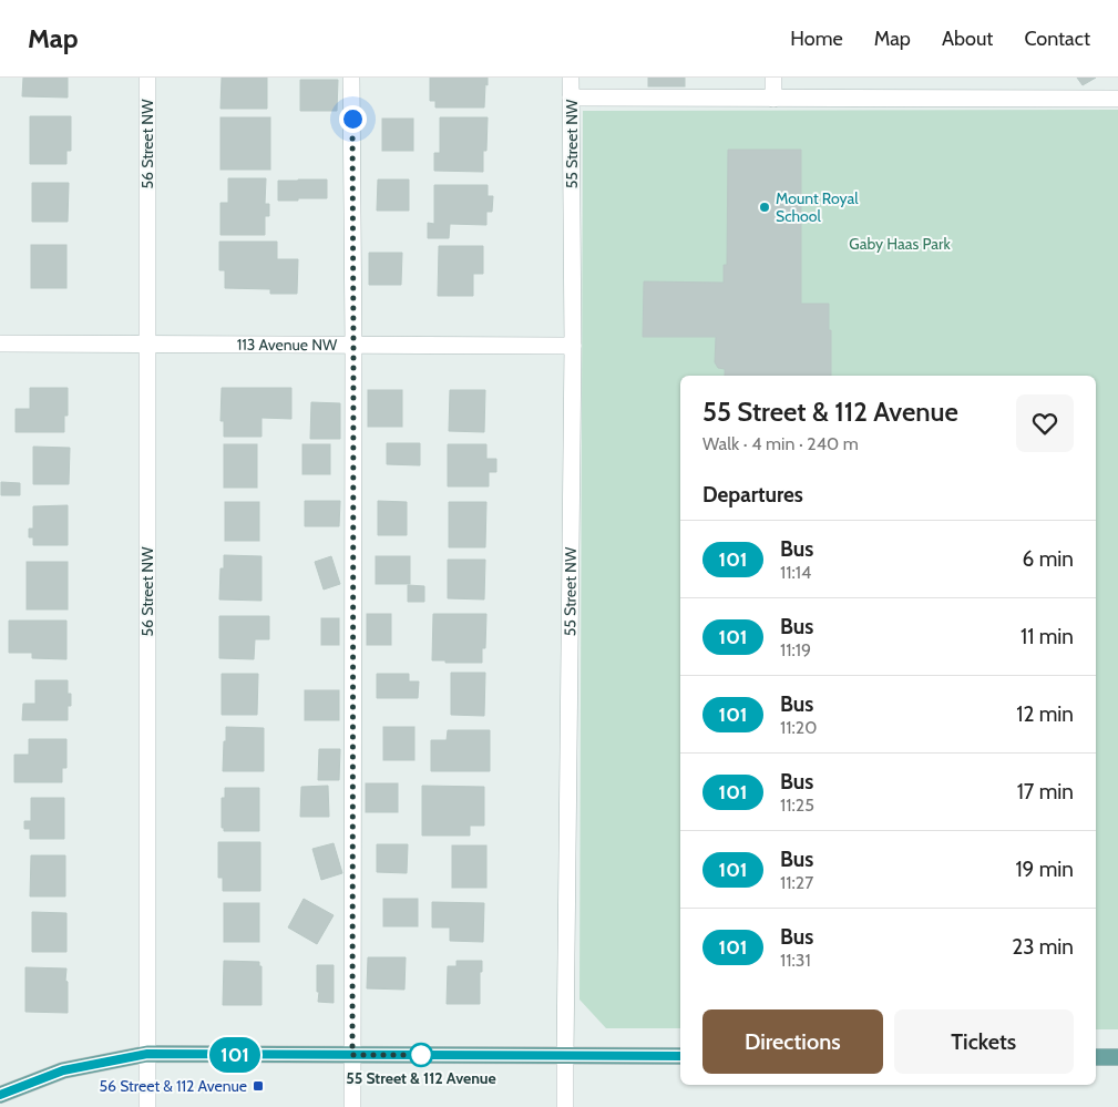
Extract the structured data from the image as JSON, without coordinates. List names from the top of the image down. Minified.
{"streets":{"street":["56 Street NW","55 Street NW","113 Avenue NW"]},"crossings":[["56 Street NW","113 Avenue NW"],["55 Street NW","113 Avenue NW"]],"parks":["Gaby Haas Park"],"places":{"other":["Mount Royal School","55 Street & 112 Avenue"],"transit":["56 Street & 112 Avenue"]},"lines":["bus line 101"],"page":{"header":"Map","nav":["Home","Map","About","Contact"],"on_map":"101","heading":[["55 Street & 112 Avenue","Walk · 4 min · 240 m"],"Departures"],"list":[{"mark":"101","name":"Bus","note":"11:14","value":"6 min"},{"mark":"101","name":"Bus","note":"11:19","value":"11 min"},{"mark":"101","name":"Bus","note":"11:20","value":"12 min"},{"mark":"101","name":"Bus","note":"11:25","value":"17 min"},{"mark":"101","name":"Bus","note":"11:27","value":"19 min"},{"mark":"101","name":"Bus","note":"11:31","value":"23 min"}],"buttons":["Directions","Tickets"]}}
